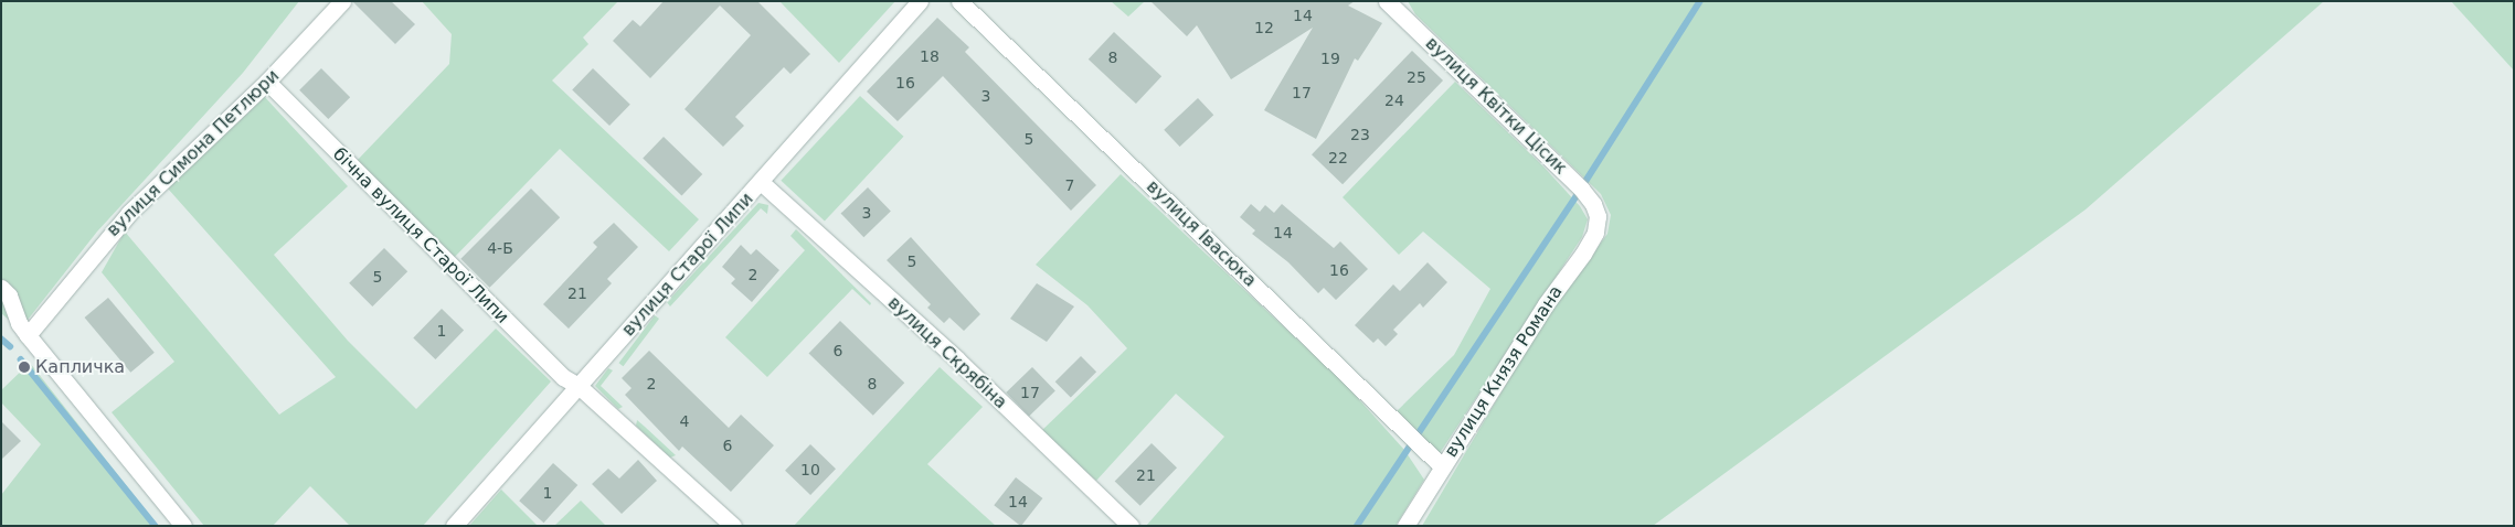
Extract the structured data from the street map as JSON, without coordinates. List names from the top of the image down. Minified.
{"streets":{"street":["вулиця Квітки Цісик","вулиця Симона Петлюри","вулиця Івасюка","бічна вулиця Старої Липи","вулиця Старої Липи","вулиця Скрябіна","вулиця Князя Романа"]},"crossings":[["вулиця Квітки Цісик","вулиця Князя Романа"],["вулиця Симона Петлюри","бічна вулиця Старої Липи"],["вулиця Івасюка","вулиця Князя Романа"],["бічна вулиця Старої Липи","вулиця Старої Липи"],["вулиця Старої Липи","вулиця Скрябіна"]],"places":["Капличка"],"house_numbers":["14","12","18","8","19","25","16","17","3","24","23","5","22","7","3","14","4-Б","5","16","2","5","21","1","6","2","8","17","4","6","10","21","1","14"]}
